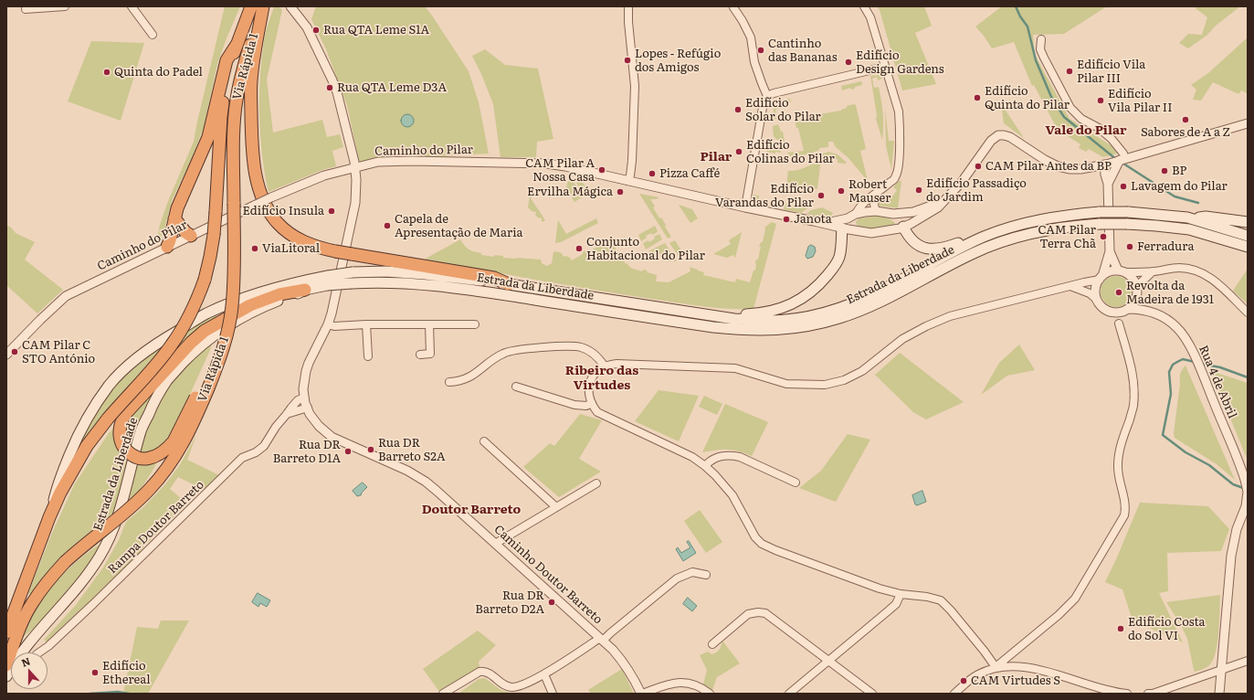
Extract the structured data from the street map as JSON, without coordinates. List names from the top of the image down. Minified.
{"streets":{"highway":["Via Rápida 1"],"main road":["Estrada da Liberdade"],"street":["Caminho do Pilar","Rua 4 de Abril","Rampa Doutor Barreto","Caminho Doutor Barreto"]},"crossings":[["Via Rápida 1","Estrada da Liberdade"],["Caminho do Pilar","Caminho Doutor Barreto"],["Rampa Doutor Barreto","Caminho Doutor Barreto"]],"districts":["Vale do Pilar","Pilar","Ribeiro das Virtudes","Doutor Barreto"],"places":["Rua QTA Leme S1A","Cantinho das Bananas","Lopes - Refúgio dos Amigos","Edifício Design Gardens","Edifício Vila Pilar III","Quinta do Padel","Rua QTA Leme D3A","Edifício Quinta do Pilar","Edifício Vila Pilar II","Edifício Solar do Pilar","Sabores de A a Z","Edifício Colinas do Pilar","CAM Pilar Antes da BP","CAM Pilar A Nossa Casa","BP","Pizza Caffé","Lavagem do Pilar","Edifício Passadiço do Jardim","Robert Mauser","Ervilha Mágica","Edifício Varandas do Pilar","Edifício Insula","Janota","Capela de Apresentação de Maria","CAM Pilar Terra Chã","Ferradura","ViaLitoral","Conjunto Habitacional do Pilar","Revolta da Madeira de 1931","CAM Pilar C STO António","Rua DR Barreto S2A","Rua DR Barreto D1A","Rua DR Barreto D2A","Edifício Costa do Sol VI","Edifício Ethereal","CAM Virtudes S"],"north":"top"}
